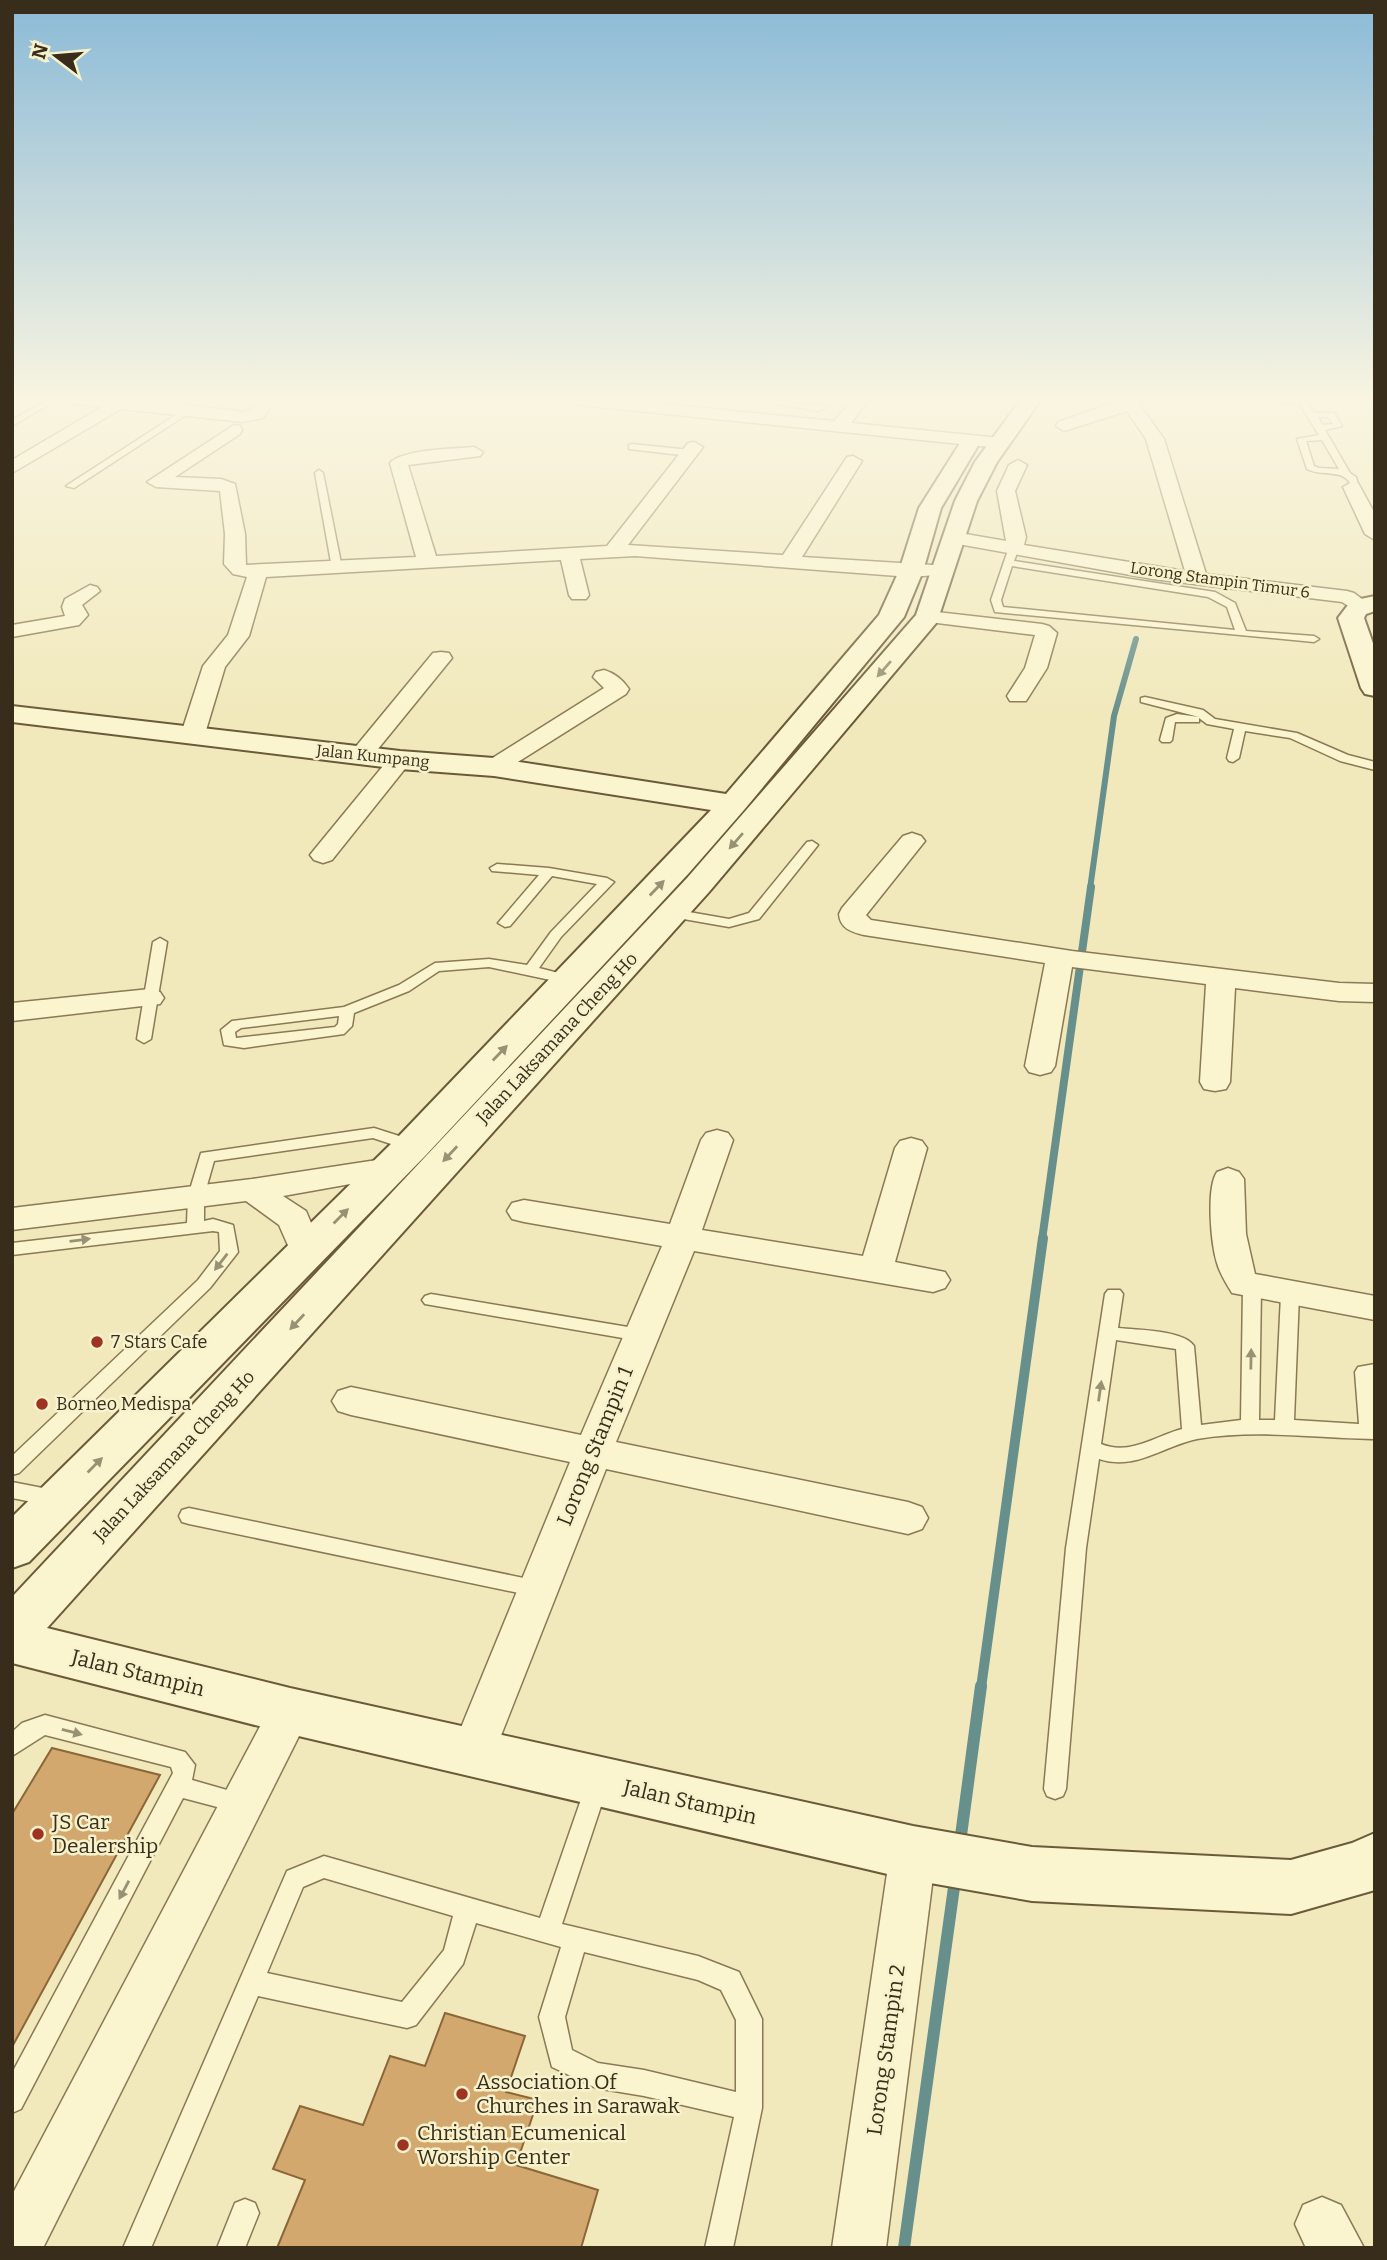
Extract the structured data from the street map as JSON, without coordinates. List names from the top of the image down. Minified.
{"streets":{"main road":["Jalan Kumpang","Jalan Laksamana Cheng Ho","Jalan Stampin"],"street":["Lorong Stampin Timur 6","Lorong Stampin 1","Lorong Stampin 2"]},"crossings":[["Lorong Stampin Timur 6","Jalan Laksamana Cheng Ho"],["Jalan Kumpang","Jalan Laksamana Cheng Ho"],["Lorong Stampin 1","Jalan Stampin"],["Jalan Stampin","Lorong Stampin 2"]],"places":["7 Stars Cafe","Borneo Medispa","JS Car Dealership","Association Of Churches in Sarawak","Christian Ecumenical Worship Center"],"north":"left"}
